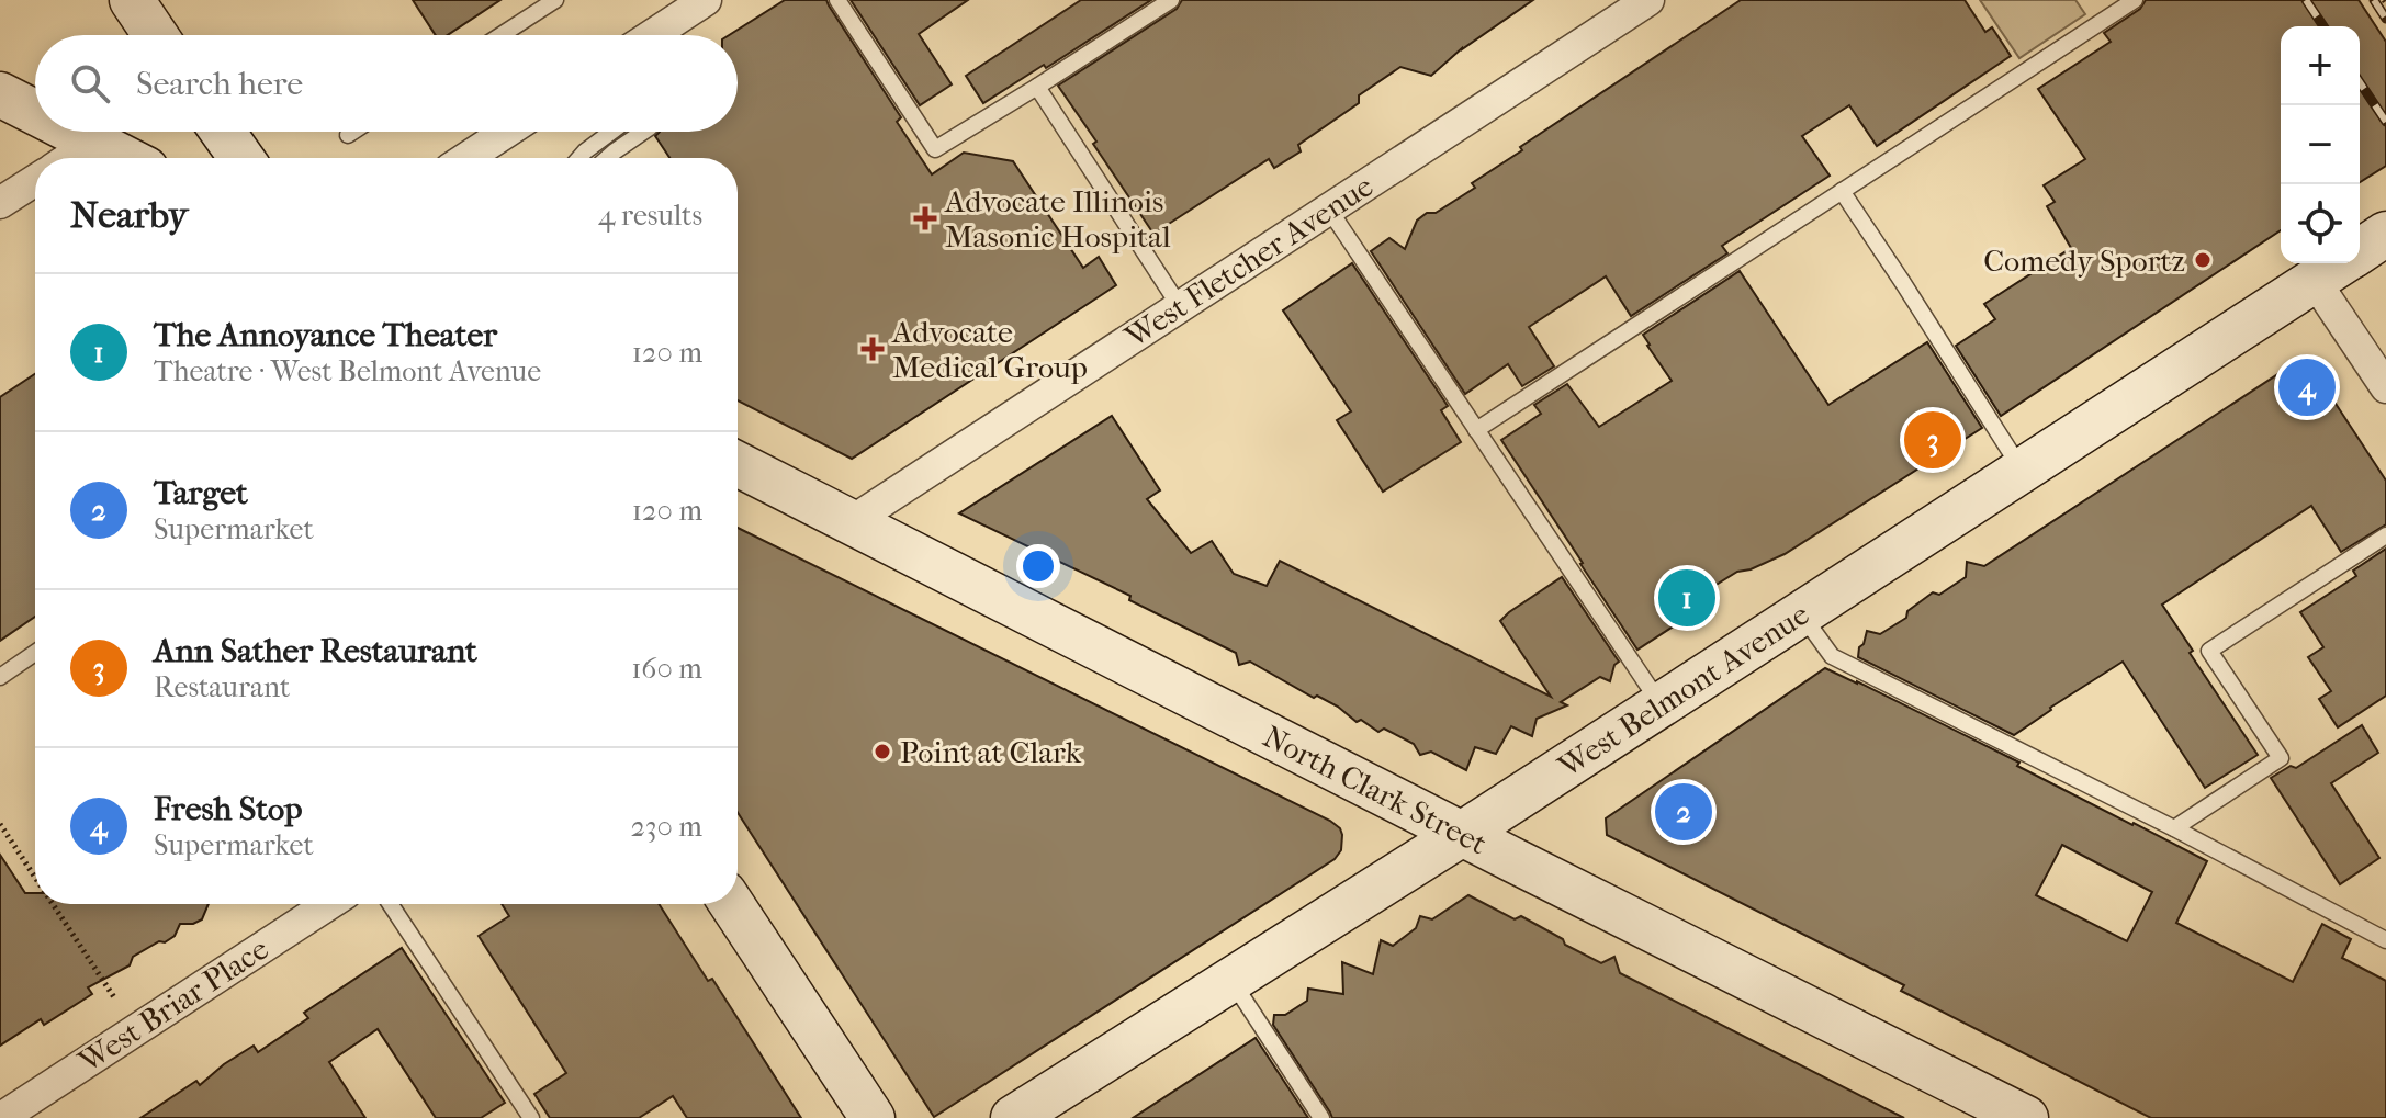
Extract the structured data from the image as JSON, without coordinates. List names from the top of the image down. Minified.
{"streets":{"main road":["West Belmont Avenue","North Clark Street"],"street":["West Fletcher Avenue","West Briar Place"]},"crossings":[["West Fletcher Avenue","North Clark Street"],["West Belmont Avenue","North Clark Street"]],"places":{"health":["Advocate Illinois Masonic Hospital","Advocate Medical Group"],"other":["Comedy Sportz","Point at Clark"]},"page":{"map_buttons":["+","−"],"search":"Search here","heading":["Nearby","4 results"],"list":[{"mark":"1","name":"The Annoyance Theater","note":"Theatre · West Belmont Avenue","value":"120 m"},{"mark":"2","name":"Target","note":"Supermarket","value":"120 m"},{"mark":"3","name":"Ann Sather Restaurant","note":"Restaurant","value":"160 m"},{"mark":"4","name":"Fresh Stop","note":"Supermarket","value":"230 m"}],"pins":["4","3","1","2"]}}
